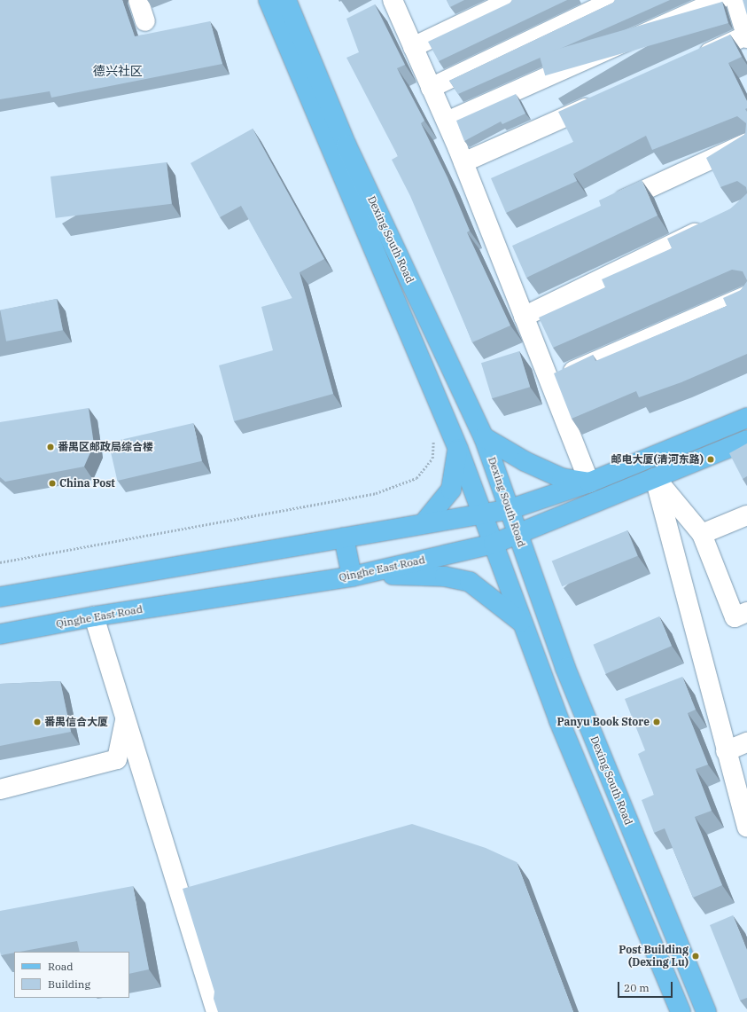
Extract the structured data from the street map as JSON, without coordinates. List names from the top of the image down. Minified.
{"streets":{"main road":["Dexing South Road","Qinghe East Road"]},"crossings":[["Dexing South Road","Qinghe East Road"]],"districts":["德兴社区"],"places":["番禺区邮政局综合楼","邮电大厦(清河东路)","China Post","番禺信合大厦","Panyu Book Store","Post Building (Dexing Lu)"],"legend":["Road","Building"],"scale_bar":"20 m"}
